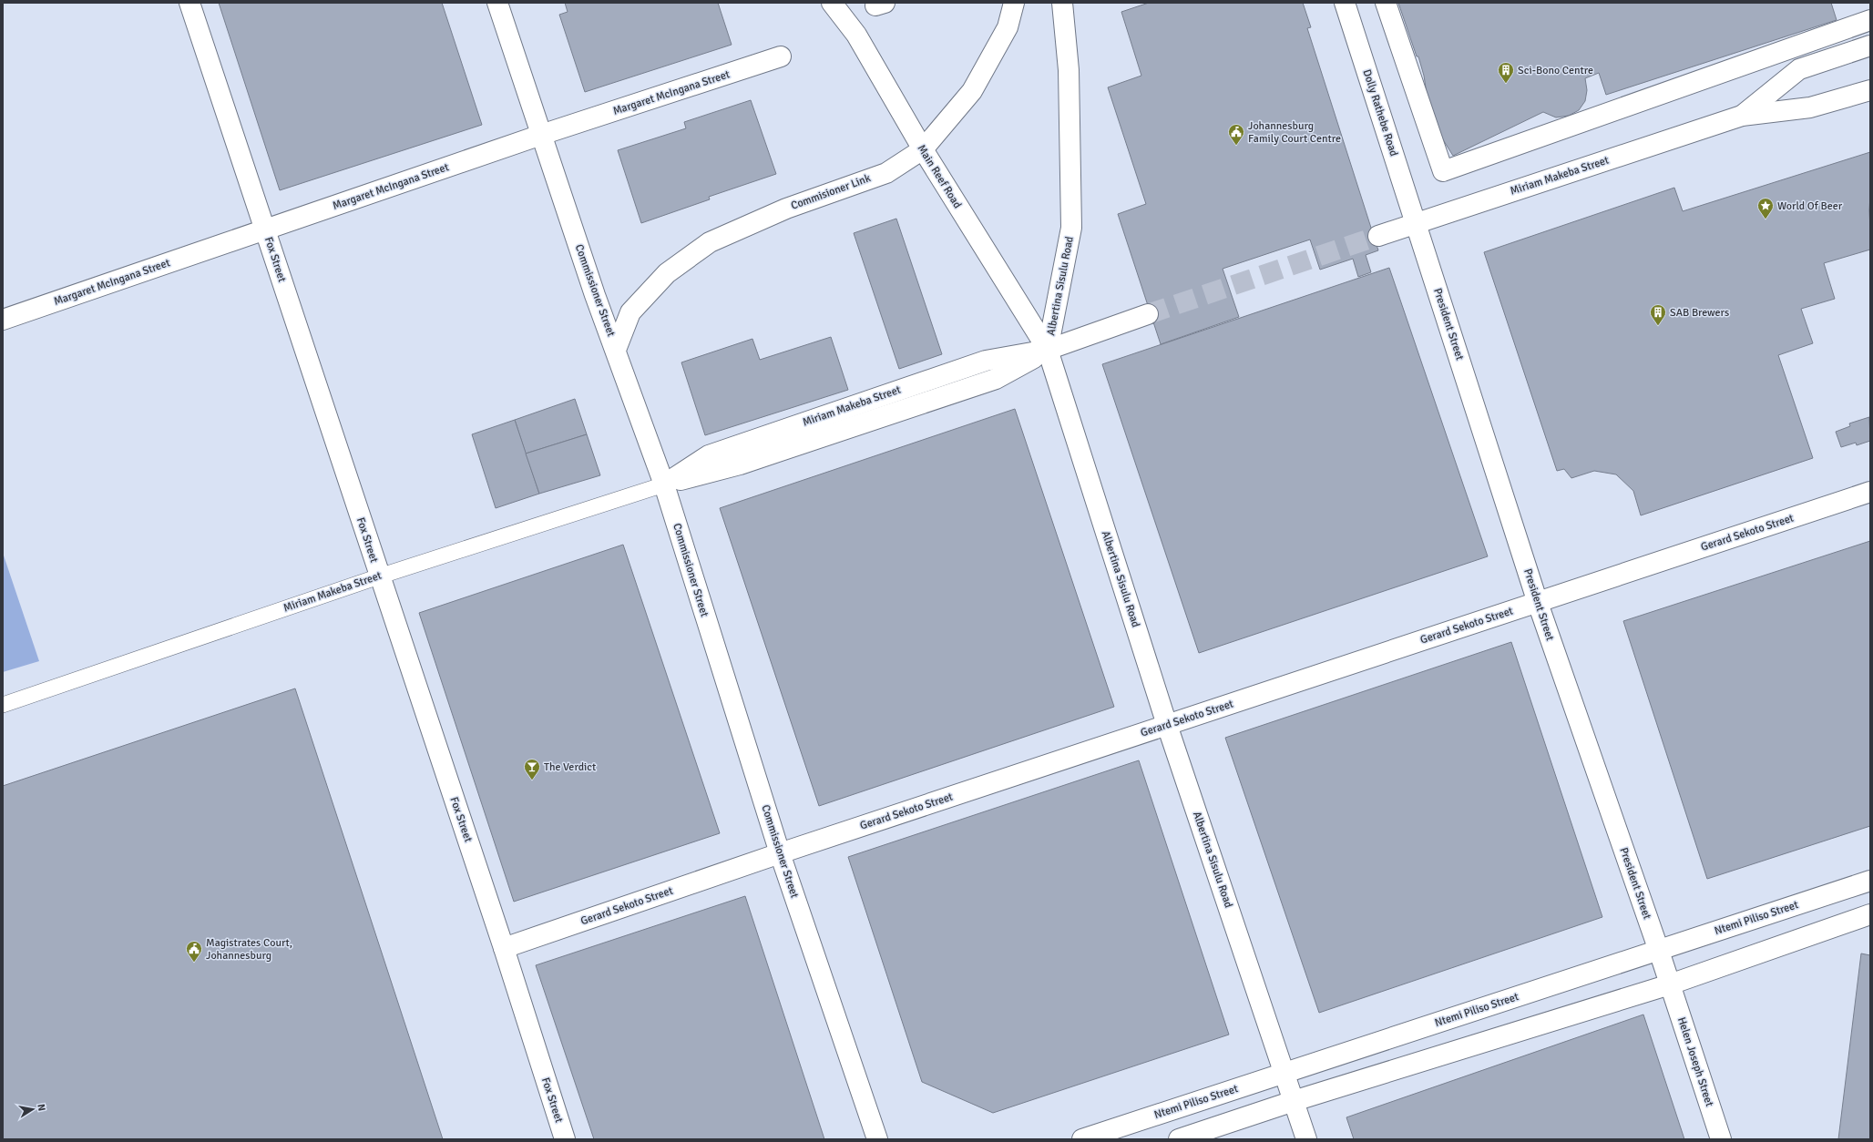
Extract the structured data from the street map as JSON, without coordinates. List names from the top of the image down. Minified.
{"streets":{"street":["Margaret McIngana Street","Dolly Rathebe Road","Miriam Makeba Street","Main Reef Road","Commisioner Link","Fox Street","Albertina Sisulu Road","Commissioner Street","President Street","Gerard Sekoto Street","Ntemi Piliso Street","Helen Joseph Street"]},"crossings":[["Margaret McIngana Street","Fox Street"],["Margaret McIngana Street","Commissioner Street"],["Dolly Rathebe Road","Miriam Makeba Street"],["Dolly Rathebe Road","President Street"],["Miriam Makeba Street","Main Reef Road"],["Miriam Makeba Street","Fox Street"],["Miriam Makeba Street","Albertina Sisulu Road"],["Miriam Makeba Street","Commissioner Street"],["Miriam Makeba Street","President Street"],["Main Reef Road","Commisioner Link"],["Main Reef Road","Albertina Sisulu Road"],["Commisioner Link","Commissioner Street"],["Fox Street","Gerard Sekoto Street"],["Albertina Sisulu Road","Gerard Sekoto Street"],["Albertina Sisulu Road","Ntemi Piliso Street"],["Commissioner Street","Gerard Sekoto Street"],["President Street","Gerard Sekoto Street"],["President Street","Ntemi Piliso Street"],["President Street","Helen Joseph Street"]],"places":{"building":["Sci-Bono Centre","SAB Brewers"],"public building":["Johannesburg Family Court Centre","Magistrates Court, Johannesburg"],"place":["World Of Beer"],"bar":["The Verdict"]},"north":"right"}
